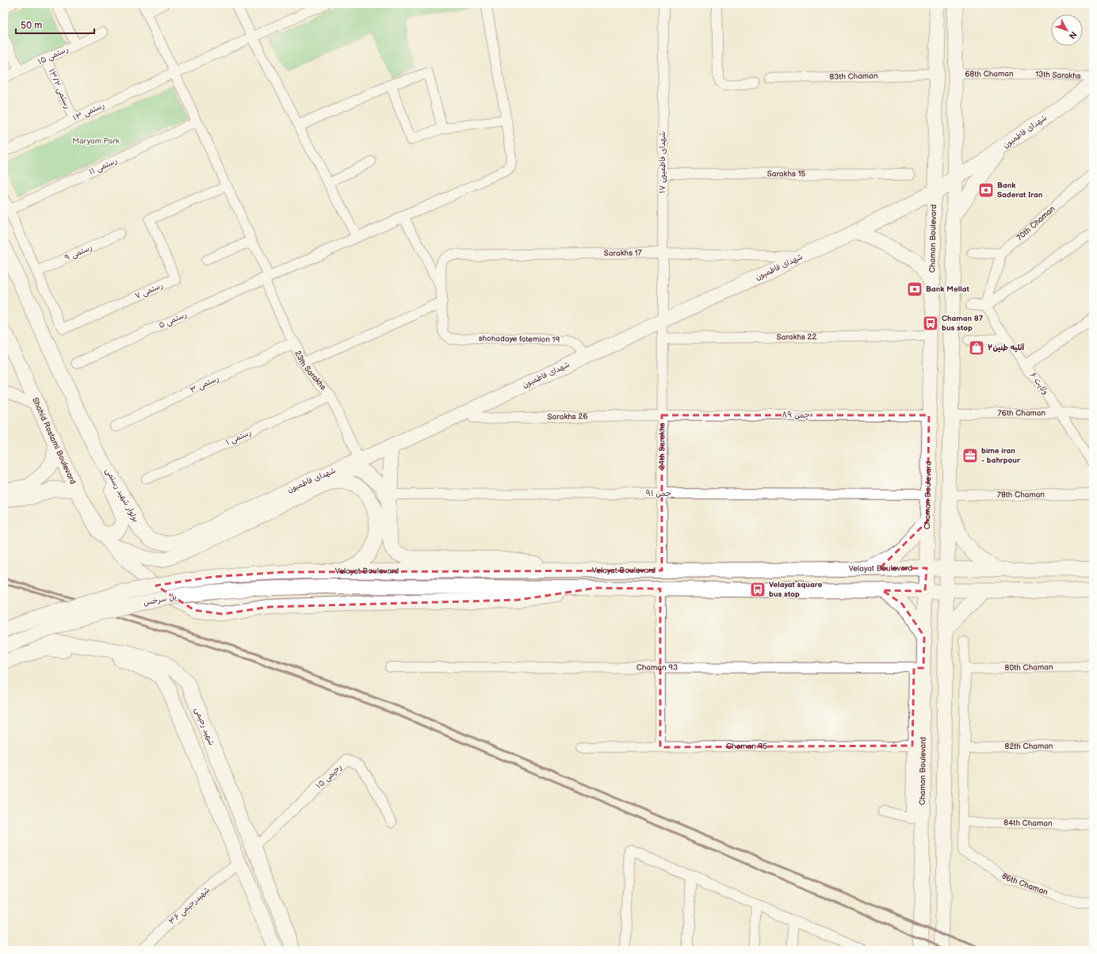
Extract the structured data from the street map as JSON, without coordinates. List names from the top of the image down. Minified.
{"streets":{"main road":["شهدای فاطمیون","Chaman Boulevard","Shahid Rostami Boulevard","بولوار شهید رستمی","Velayat Boulevard","پل سرخس","شهید رحیمی"],"street":["رستمی ۱۵","68th Chaman","13th Sarakhs","83th Chaman","رستمی ۱۳/۲","رستمی ۱۳","شهدای فاطمیون ۱۷","رستمی ۱۱","Sarakhs 15","70th Chaman","رستمی ۹","Sarakhs 17","رستمی ۷","رستمی ۵","Sarakhs 22","shohadaye fatemion 19","23th Sarakhs","ولایت ۶","رستمی ۳","76th Chaman","چمن ۸۹","Sarakhs 26","رستمی ۱","24th Sarakhs","چمن ۹۱","78th Chaman","Chaman 93","80th Chaman","Chaman 95","82th Chaman","رحیمی ۱۵","84th Chaman","86th Chaman","شهیدرحیمی ۳۶"]},"crossings":[["رستمی ۱۵","رستمی ۱۳/۲"],["68th Chaman","13th Sarakhs"],["83th Chaman","Chaman Boulevard"],["رستمی ۱۳/۲","رستمی ۱۳"],["رستمی ۱۳","23th Sarakhs"],["شهدای فاطمیون","شهدای فاطمیون ۱۷"],["شهدای فاطمیون","Chaman Boulevard"],["شهدای فاطمیون","Sarakhs 17"],["شهدای فاطمیون","shohadaye fatemion 19"],["شهدای فاطمیون","23th Sarakhs"],["شهدای فاطمیون","24th Sarakhs"],["شهدای فاطمیون","بولوار شهید رستمی"],["شهدای فاطمیون ۱۷","Sarakhs 15"],["شهدای فاطمیون ۱۷","Sarakhs 17"],["شهدای فاطمیون ۱۷","24th Sarakhs"],["رستمی ۱۱","23th Sarakhs"],["Chaman Boulevard","Sarakhs 22"],["Chaman Boulevard","چمن ۸۹"],["Chaman Boulevard","چمن ۹۱"],["Chaman Boulevard","Velayat Boulevard"],["Chaman Boulevard","Chaman 93"],["رستمی ۹","رستمی ۷"],["رستمی ۷","23th Sarakhs"],["رستمی ۵","23th Sarakhs"],["Sarakhs 22","24th Sarakhs"],["23th Sarakhs","رستمی ۳"],["23th Sarakhs","رستمی ۱"],["ولایت ۶","76th Chaman"],["چمن ۸۹","Sarakhs 26"],["چمن ۸۹","24th Sarakhs"],["Sarakhs 26","24th Sarakhs"],["Shahid Rostami Boulevard","Velayat Boulevard"],["24th Sarakhs","چمن ۹۱"],["24th Sarakhs","Velayat Boulevard"],["Velayat Boulevard","پل سرخس"],["شهید رحیمی","رحیمی ۱۵"],["84th Chaman","86th Chaman"]],"parks":["Maryam Park"],"places":{"bank":["Bank Saderat Iran","Bank Mellat"],"bus stop":["Chaman 87 bus stop","Velayat square bus stop"],"shop":["آتلیه طنین۲"],"office":["bime iran - bahrpour"]},"scale_bar":"50 m","north":"bottom right"}
